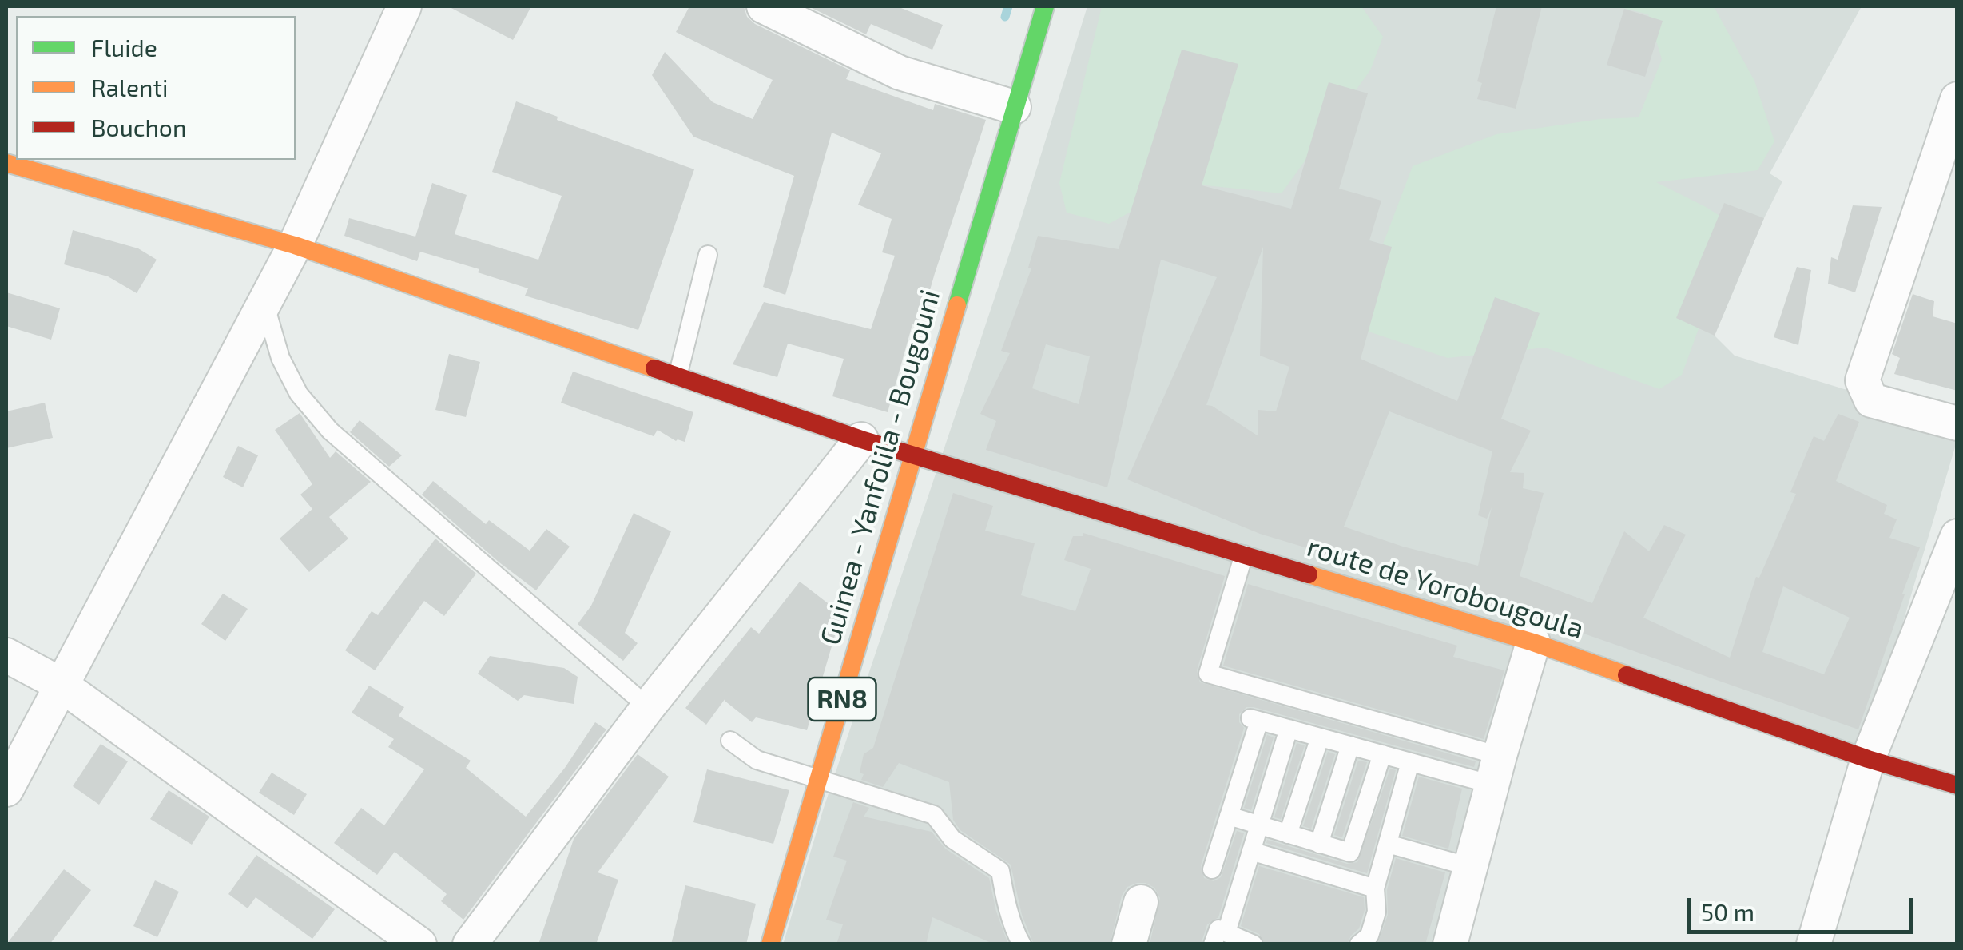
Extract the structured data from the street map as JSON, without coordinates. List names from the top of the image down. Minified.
{"streets":{"main road":["Guinea - Yanfolila - Bougouni","route de Yorobougoula","RN8"]},"crossings":[["Guinea - Yanfolila - Bougouni","route de Yorobougoula"]],"legend":["Fluide","Ralenti","Bouchon"],"scale_bar":"50 m"}
